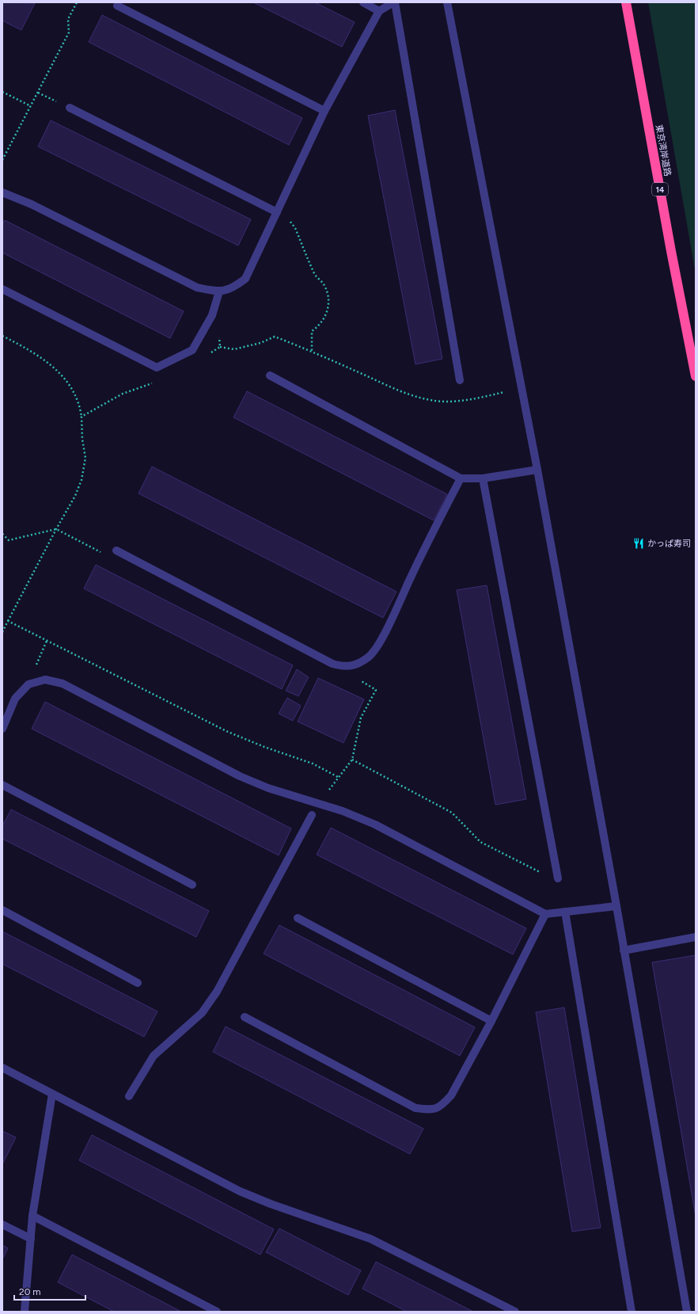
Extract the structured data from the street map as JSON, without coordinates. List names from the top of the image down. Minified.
{"streets":{"highway":["東京湾岸道路","14"]},"places":{"restaurant":["かっぱ寿司"]},"scale_bar":"20 m"}
